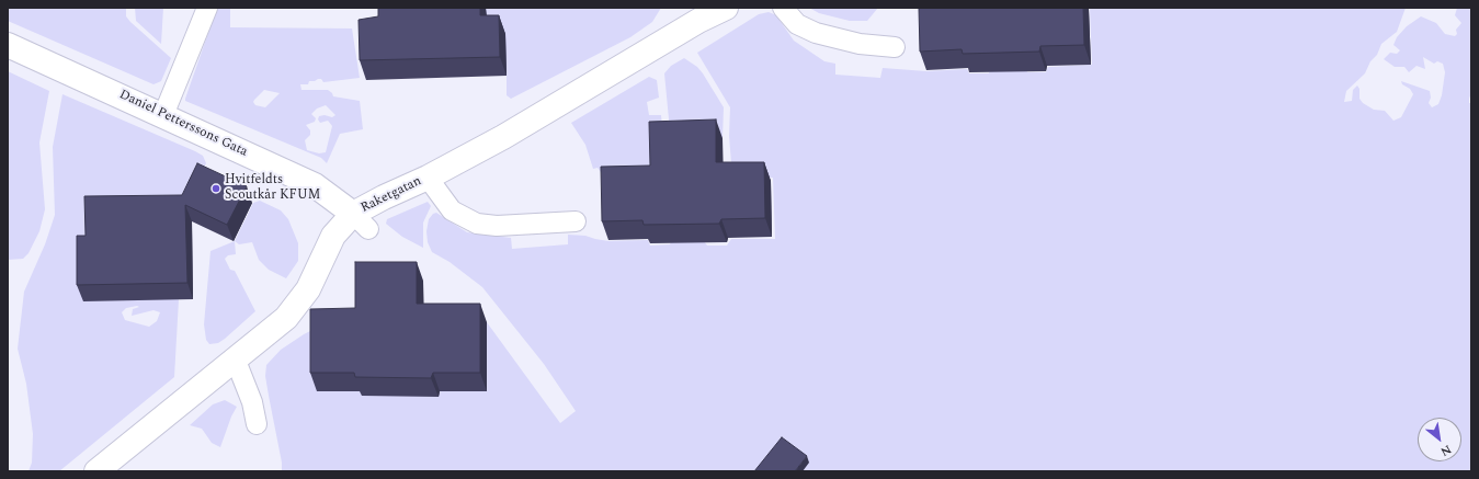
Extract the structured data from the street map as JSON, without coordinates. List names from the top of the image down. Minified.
{"streets":{"street":["Daniel Petterssons Gata","Raketgatan"]},"crossings":[["Daniel Petterssons Gata","Raketgatan"]],"places":["Hvitfeldts Scoutkår KFUM"],"north":"bottom right"}
